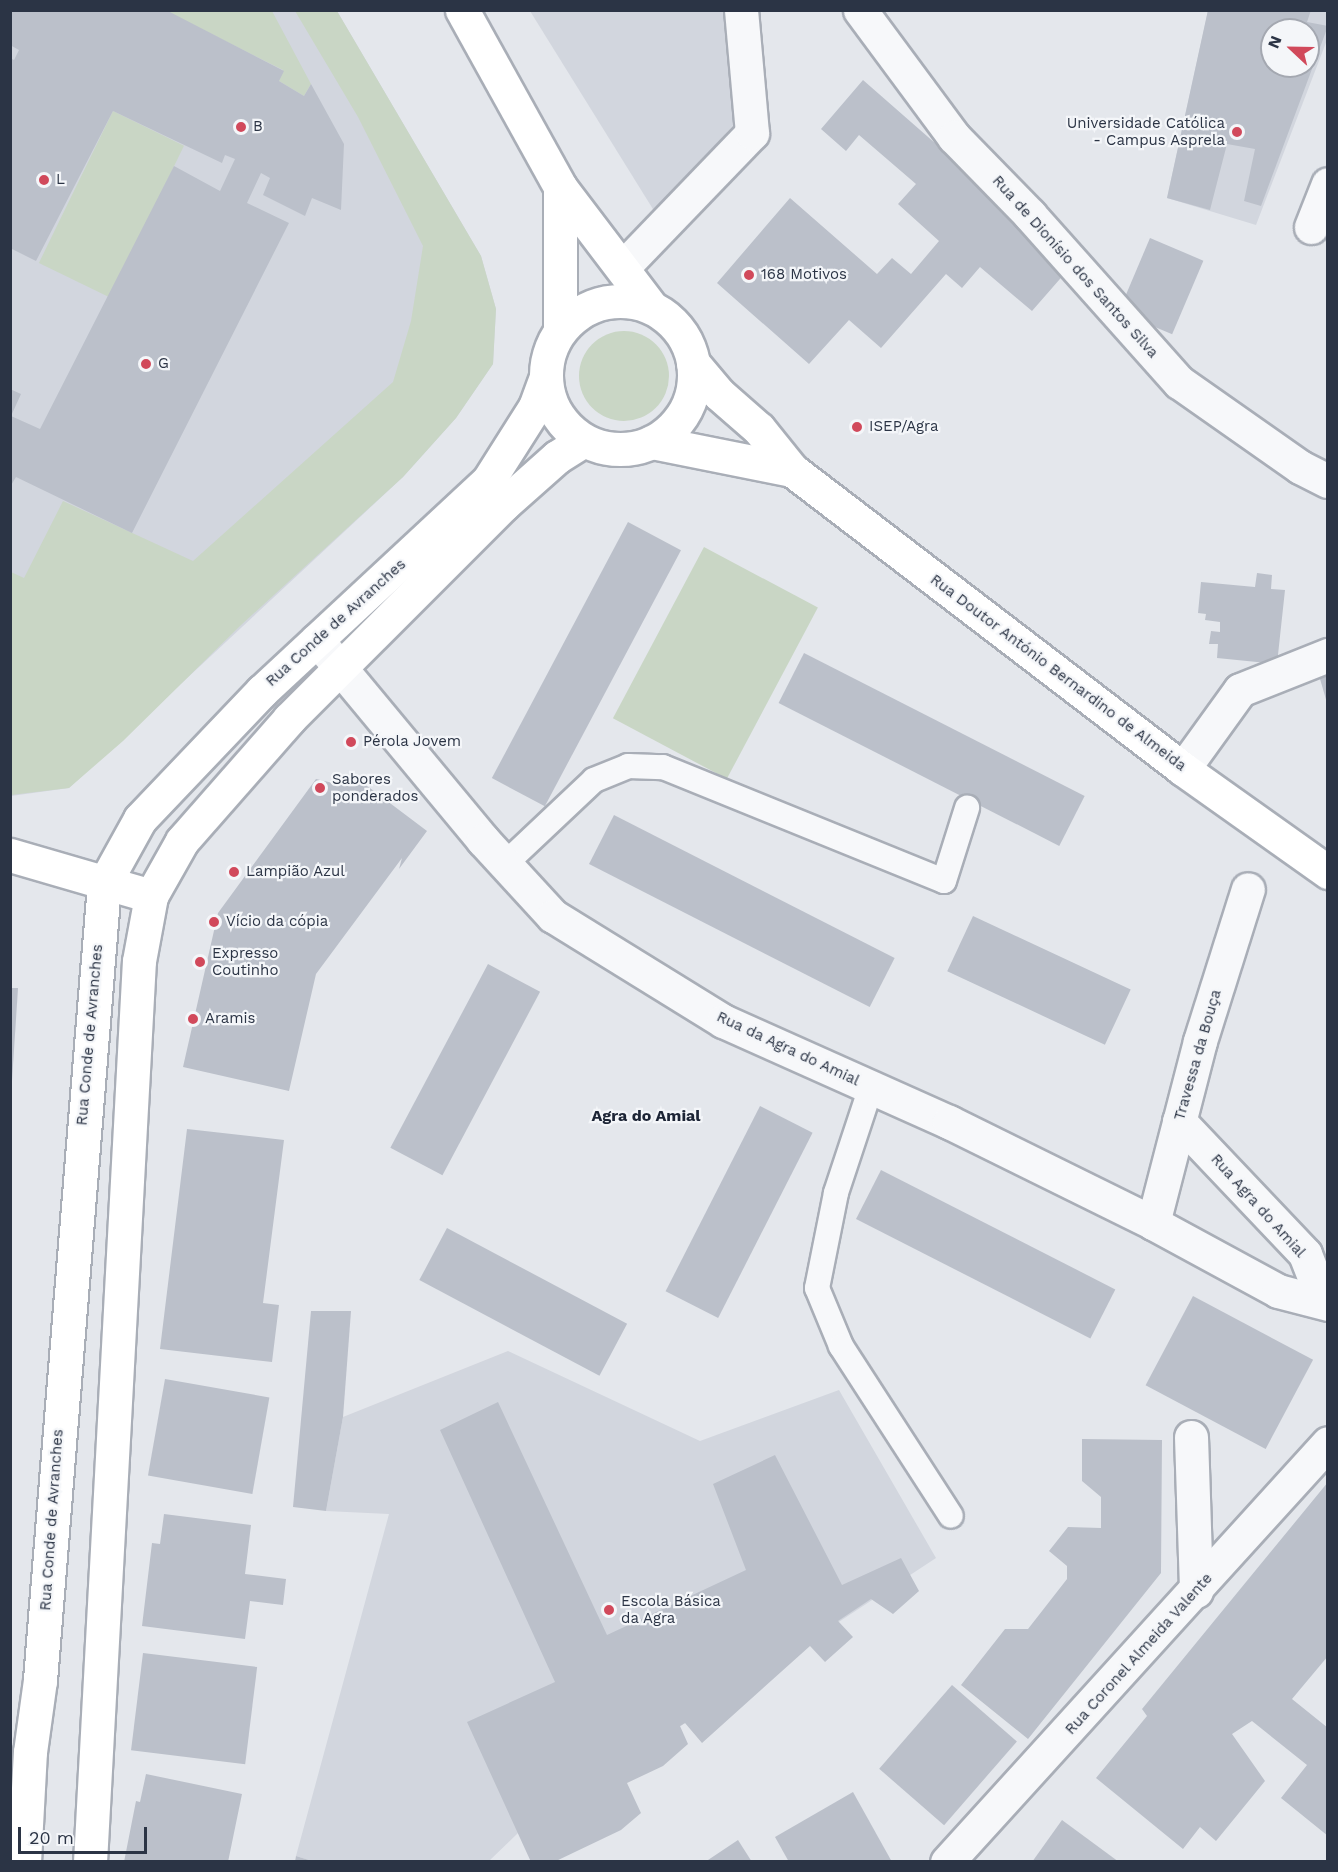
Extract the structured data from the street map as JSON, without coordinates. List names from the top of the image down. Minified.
{"streets":{"street":["Rua de Dionísio dos Santos Silva","Rua Conde de Avranches","Rua Doutor António Bernardino de Almeida","Rua da Agra do Amial","Travessa da Bouça","Rua Agra do Amial","Rua Coronel Almeida Valente"]},"crossings":[["Rua Conde de Avranches","Rua Doutor António Bernardino de Almeida"],["Rua Conde de Avranches","Rua da Agra do Amial"],["Rua da Agra do Amial","Travessa da Bouça"],["Rua da Agra do Amial","Rua Agra do Amial"],["Travessa da Bouça","Rua Agra do Amial"]],"districts":["Agra do Amial"],"places":["B","Universidade Católica - Campus Asprela","L","168 Motivos","G","ISEP/Agra","Pérola Jovem","Sabores ponderados","Lampião Azul","Vício da cópia","Expresso Coutinho","Aramis","Escola Básica da Agra"],"scale_bar":"20 m","north":"left"}
